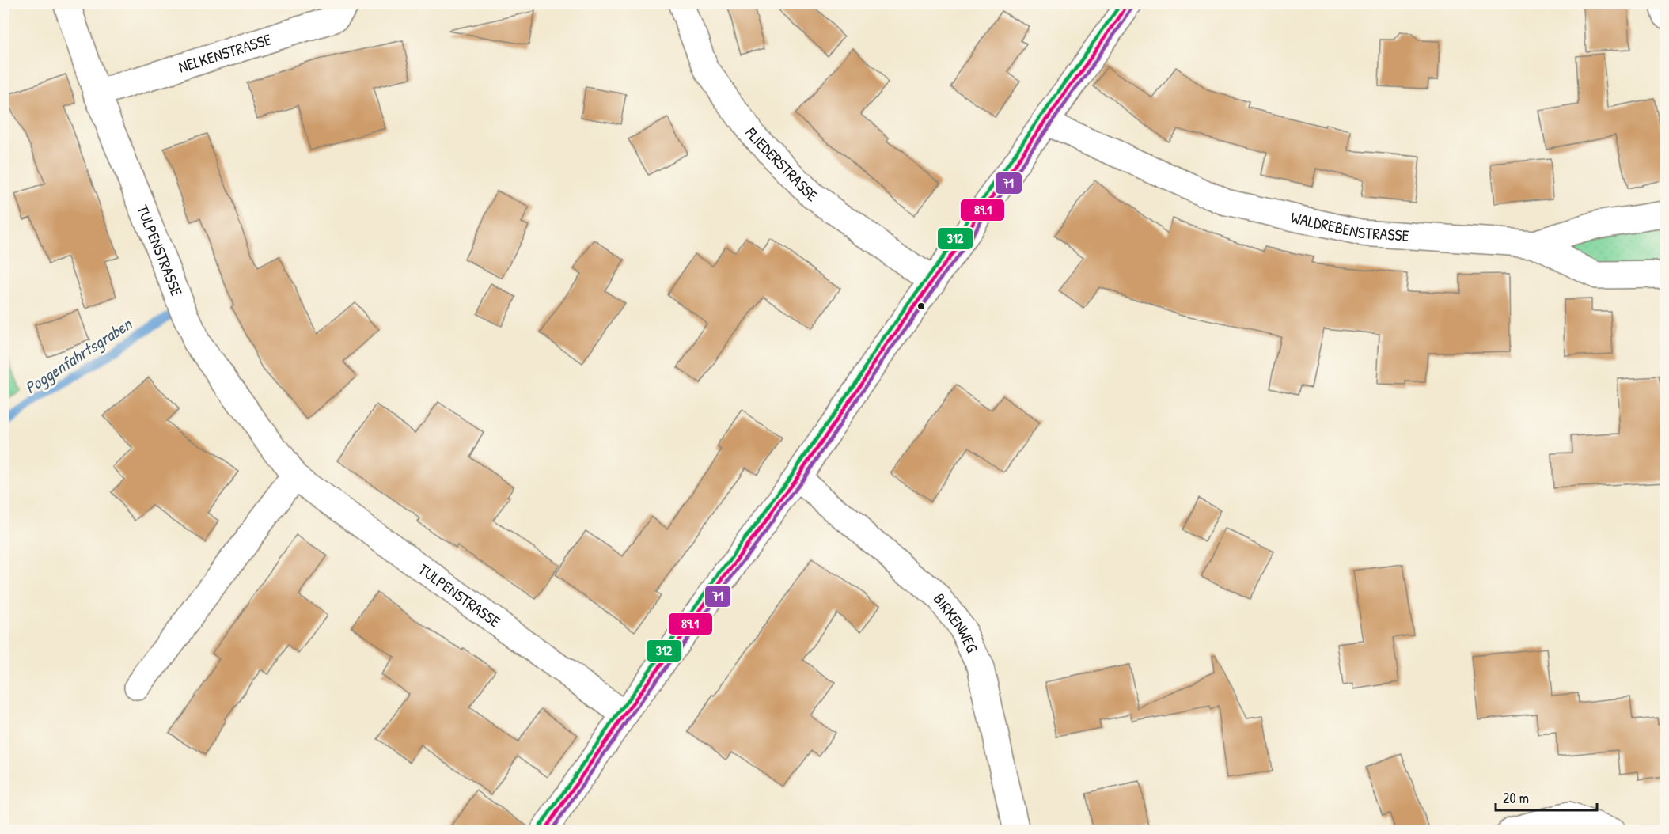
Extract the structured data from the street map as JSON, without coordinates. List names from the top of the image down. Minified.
{"streets":{"street":["NELKENSTRASSE","FLIEDERSTRASSE","WALDREBENSTRASSE","TULPENSTRASSE","BIRKENWEG"]},"crossings":[["NELKENSTRASSE","TULPENSTRASSE"]],"water":["Poggenfahrtsgraben"],"lines":["transit line 89.1","transit line 312","transit line 71"],"scale_bar":"20 m"}
